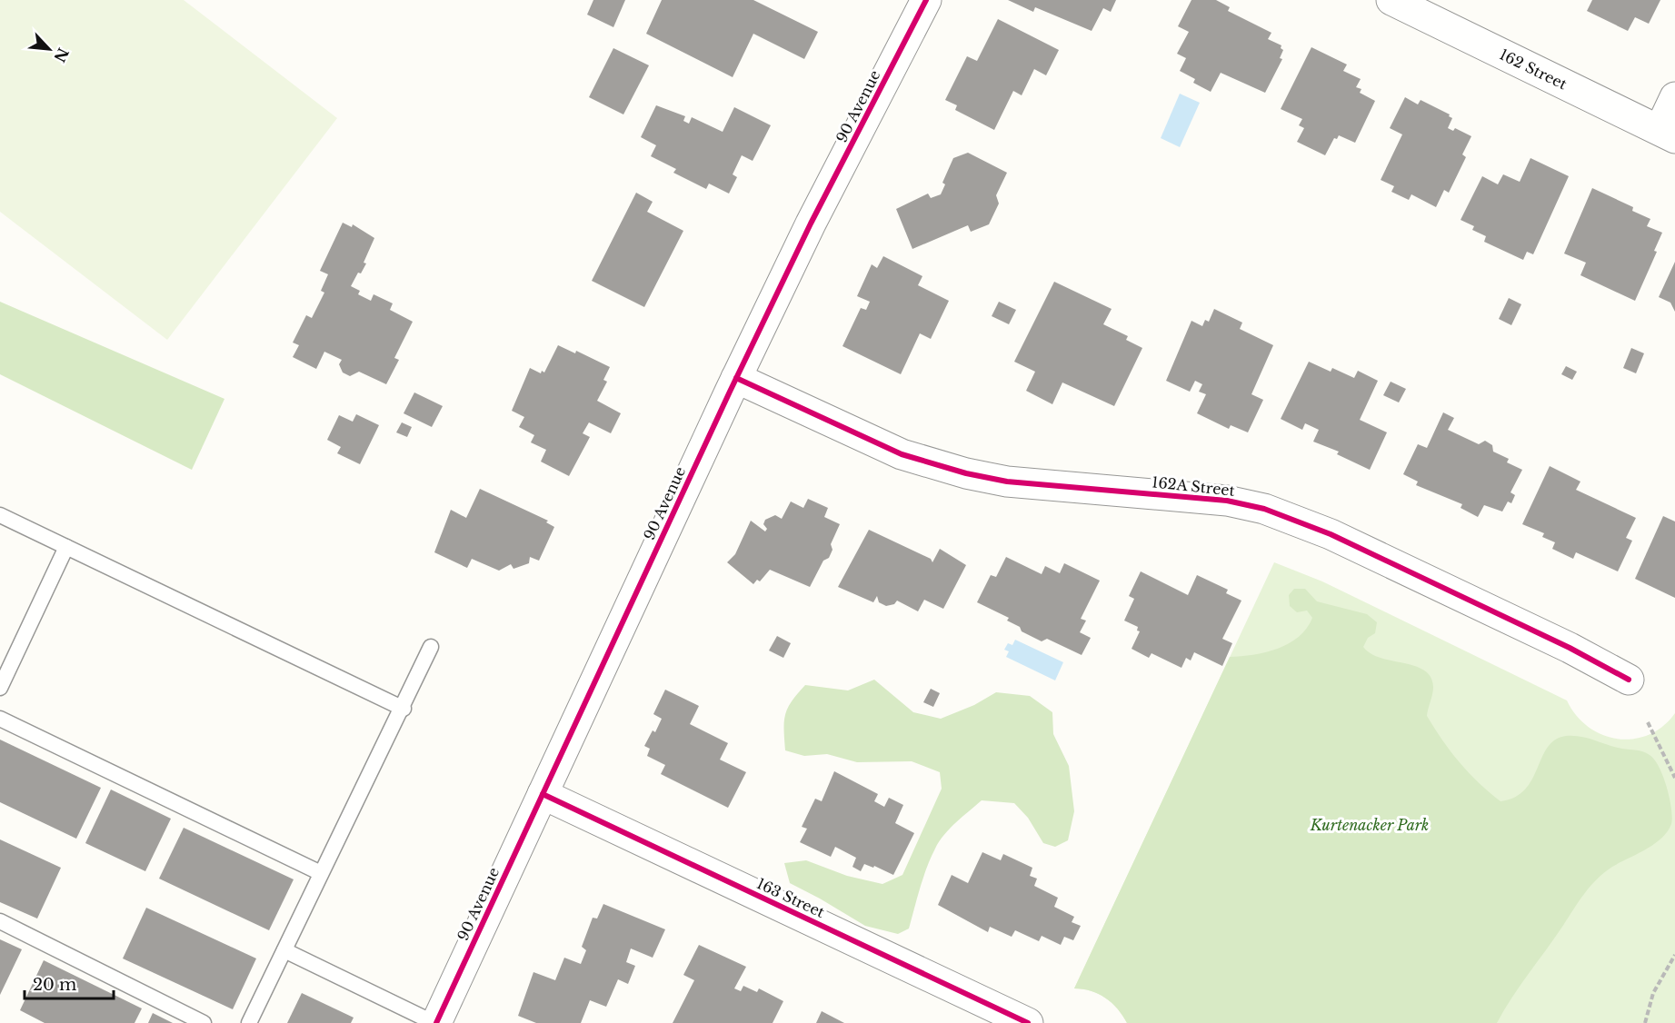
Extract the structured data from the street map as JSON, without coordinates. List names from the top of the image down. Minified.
{"streets":{"street":["162 Street","90 Avenue","162A Street","163 Street"]},"crossings":[["90 Avenue","162A Street"],["90 Avenue","163 Street"]],"parks":["Kurtenacker Park"],"scale_bar":"20 m","north":"bottom right"}
